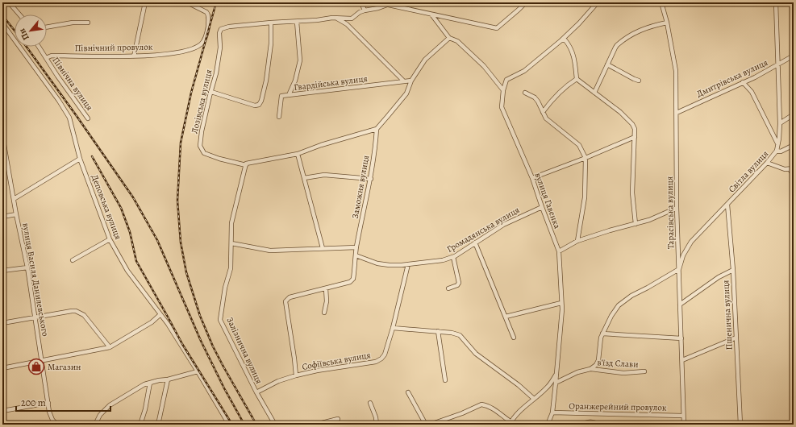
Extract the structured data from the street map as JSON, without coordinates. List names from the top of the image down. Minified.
{"streets":{"street":["Північний провулок","Дмитрівська вулиця","Гвардійська вулиця","Північна вулиця","Лозівська вулиця","Світла вулиця","Заможня вулиця","вулиця Гавенка","Деповська вулиця","Тарасівська вулиця","Громадянська вулиця","вулиця Василя Данилевського","Пшенична вулиця","Залізнична вулиця","Софіївська вулиця","в'їзд Слави","Оранжерейний провулок"]},"crossings":[["Північний провулок","Північна вулиця"],["Дмитрівська вулиця","Світла вулиця"],["Дмитрівська вулиця","Тарасівська вулиця"],["Лозівська вулиця","Залізнична вулиця"],["Світла вулиця","Тарасівська вулиця"],["Світла вулиця","Пшенична вулиця"],["Заможня вулиця","Громадянська вулиця"],["вулиця Гавенка","Громадянська вулиця"],["вулиця Гавенка","Оранжерейний провулок"],["Тарасівська вулиця","Оранжерейний провулок"],["Громадянська вулиця","Софіївська вулиця"],["Залізнична вулиця","Софіївська вулиця"]],"places":{"shop":["Магазин"]},"scale_bar":"200 m","north":"bottom left"}
